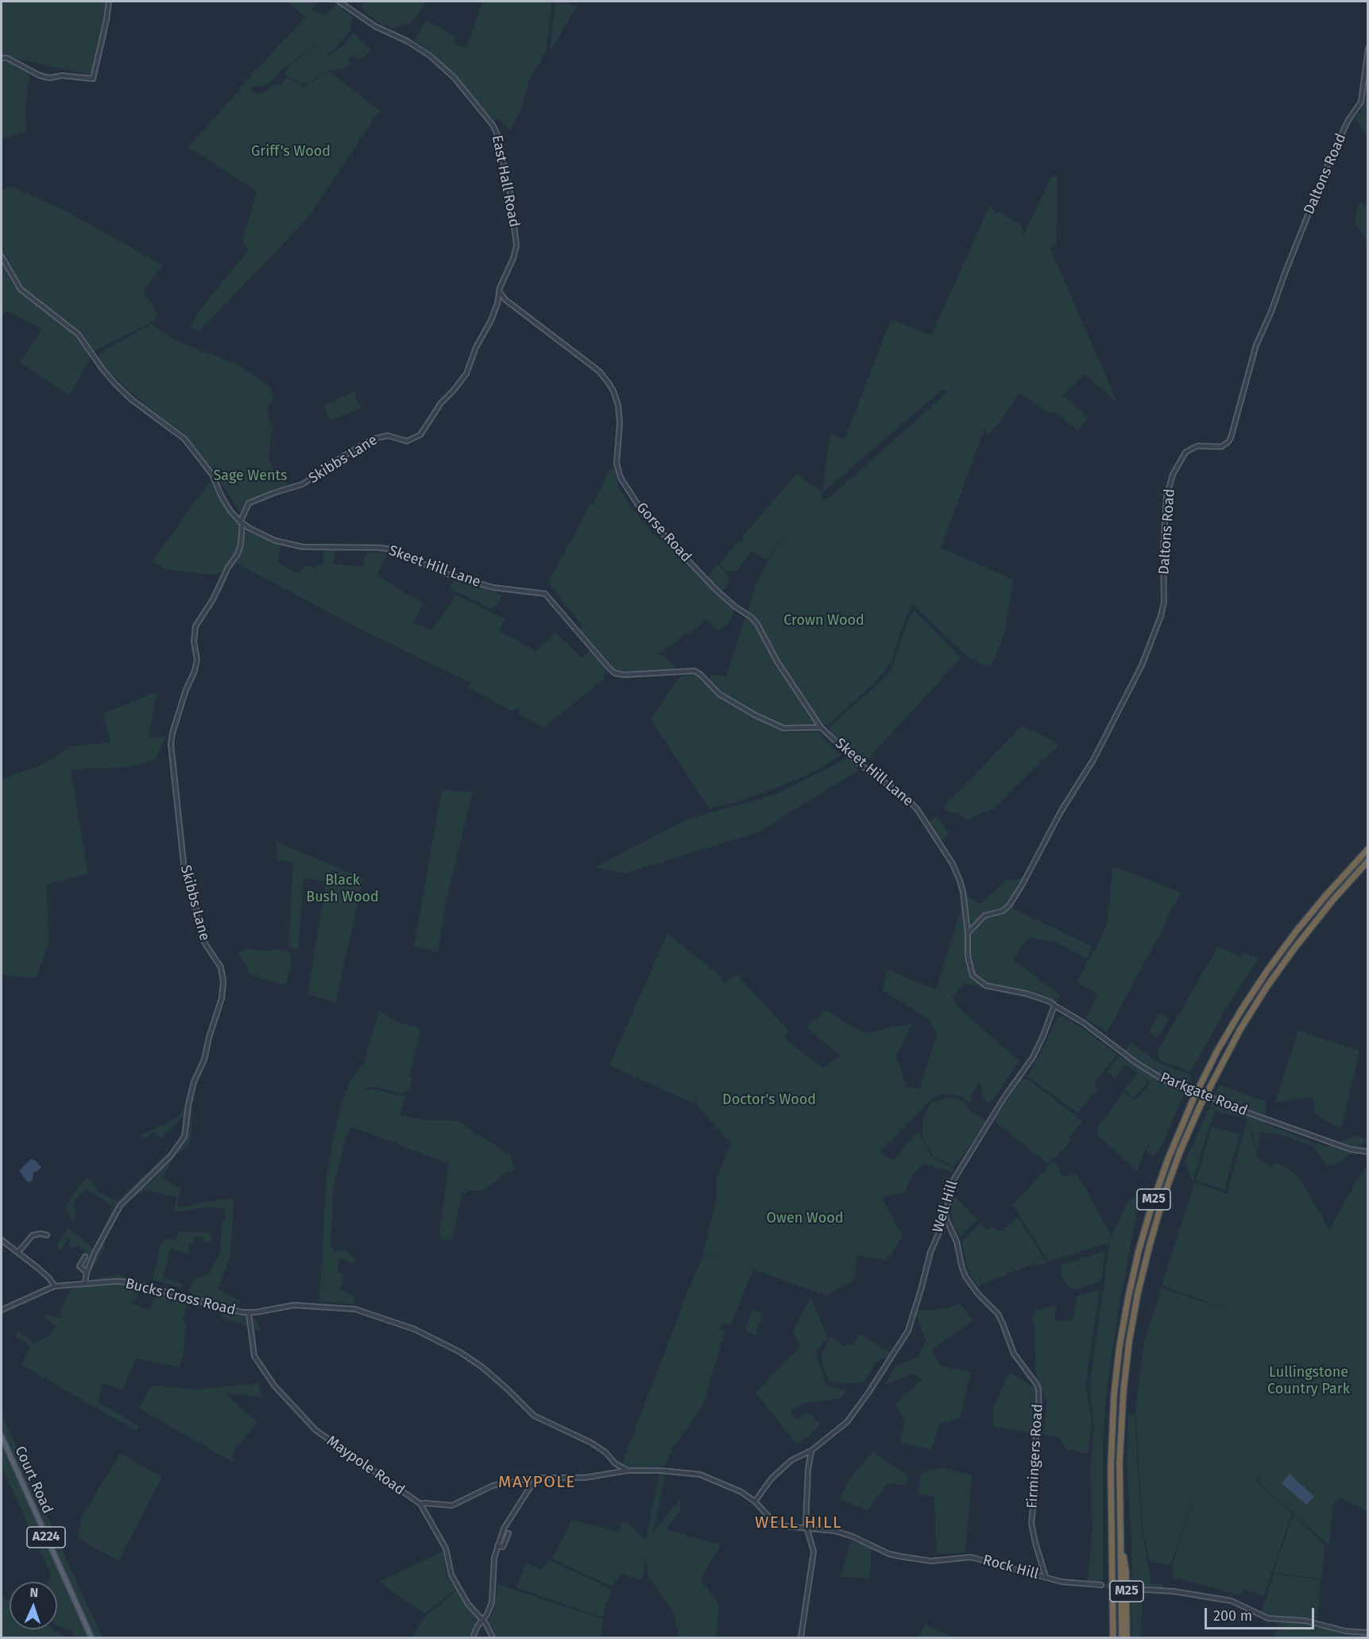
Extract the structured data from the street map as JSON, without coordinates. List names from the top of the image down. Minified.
{"streets":{"highway":["M25"],"main road":["Court Road","A224"],"street":["Daltons Road","East Hall Road","Skibbs Lane","Gorse Road","Skeet Hill Lane","Parkgate Road","Well Hill","Bucks Cross Road","Firmingers Road","Maypole Road","Rock Hill"]},"crossings":[["Daltons Road","Skeet Hill Lane"],["East Hall Road","Skibbs Lane"],["East Hall Road","Gorse Road"],["Skibbs Lane","Gorse Road"],["Skibbs Lane","Skeet Hill Lane"],["Skibbs Lane","Bucks Cross Road"],["Gorse Road","Skeet Hill Lane"],["Parkgate Road","Well Hill"],["Well Hill","Firmingers Road"],["Well Hill","Rock Hill"],["Bucks Cross Road","Maypole Road"],["Firmingers Road","Rock Hill"],["Maypole Road","Rock Hill"]],"districts":["MAYPOLE","WELL HILL"],"parks":["Griff's Wood","Sage Wents","Crown Wood","Black Bush Wood","Doctor's Wood","Owen Wood","Lullingstone Country Park"],"scale_bar":"200 m","north":"top"}
